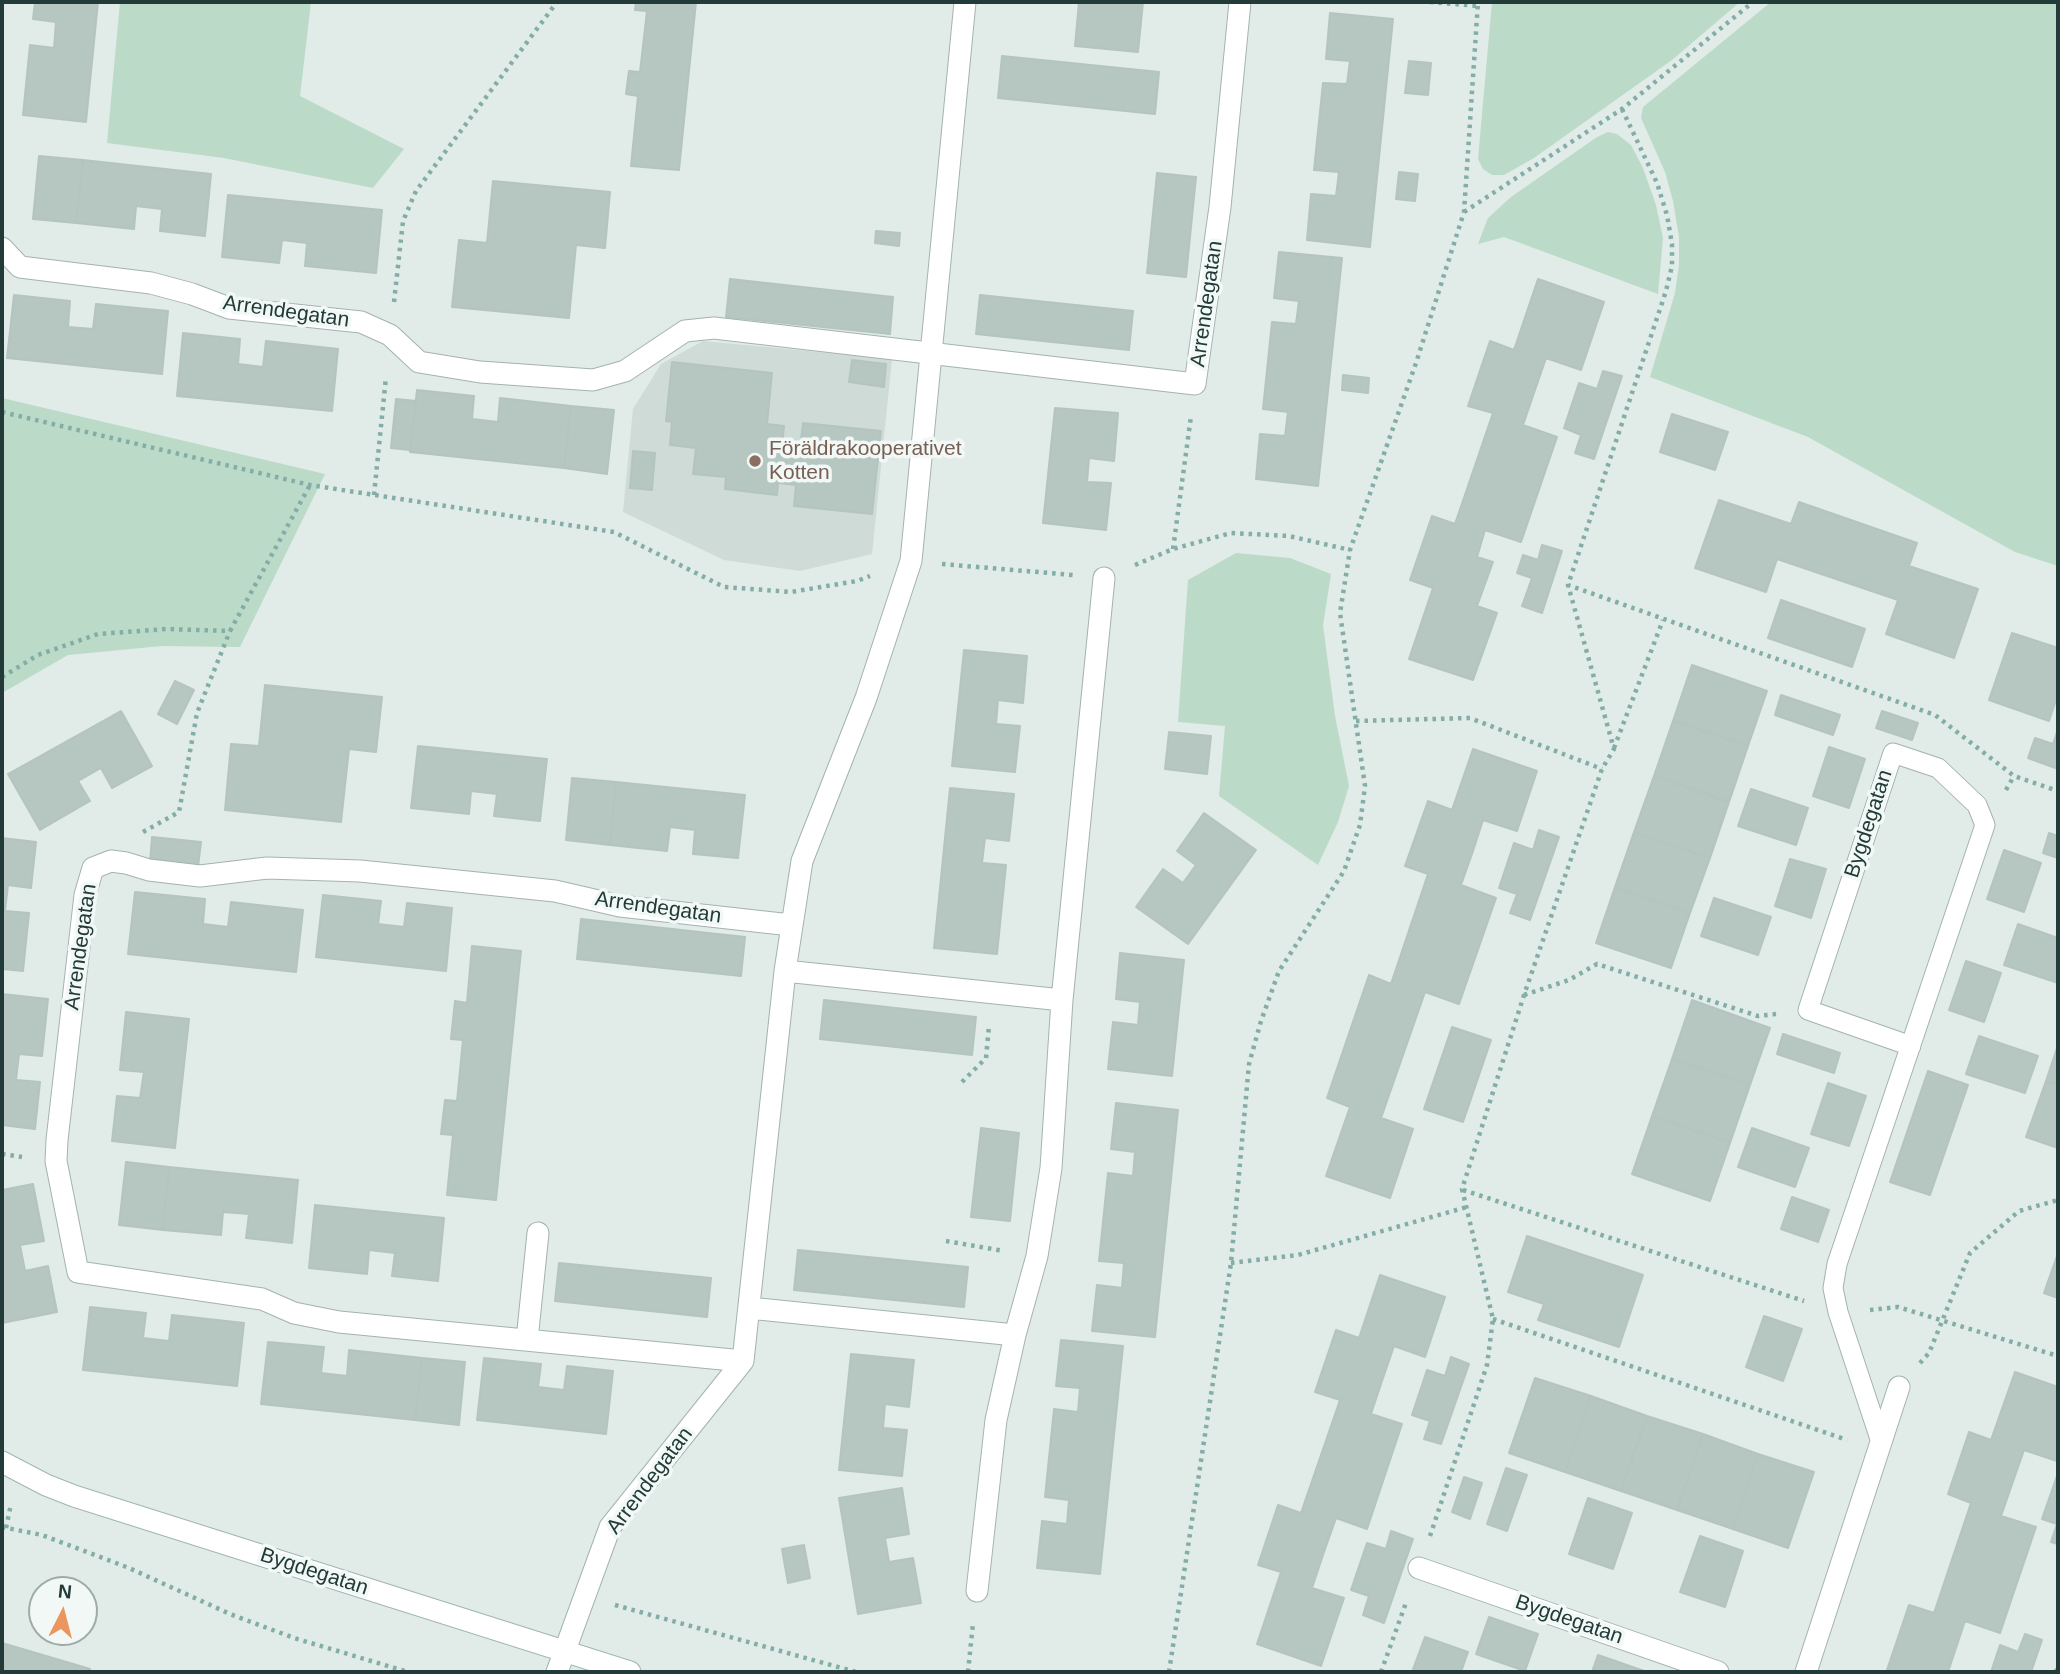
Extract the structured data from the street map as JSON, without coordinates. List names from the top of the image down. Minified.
{"streets":{"street":["Arrendegatan","Bygdegatan"]},"crossings":[["Arrendegatan","Bygdegatan"]],"places":["Föräldrakooperativet Kotten"],"north":"top"}
